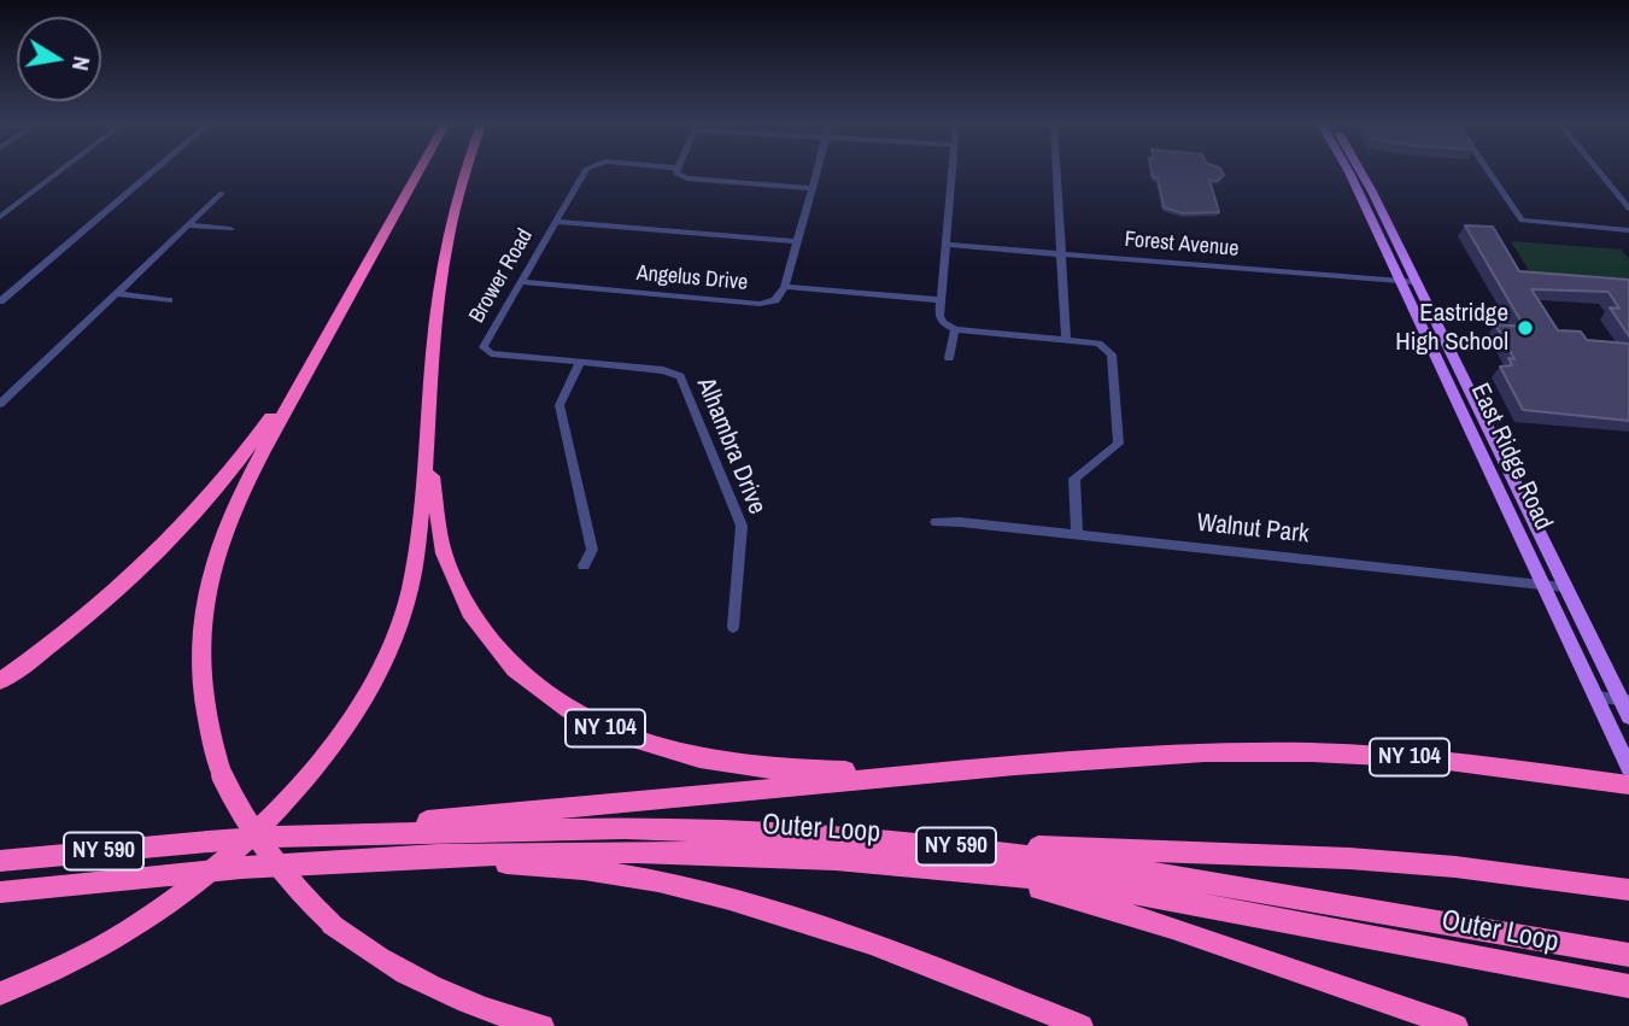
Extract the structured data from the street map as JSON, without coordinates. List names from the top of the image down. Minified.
{"streets":{"highway":["NY 104","Outer Loop","NY 590"],"main road":["East Ridge Road"],"street":["Forest Avenue","Brower Road","Angelus Drive","Alhambra Drive","Walnut Park"]},"crossings":[["Forest Avenue","East Ridge Road"],["Brower Road","Angelus Drive"],["Brower Road","Alhambra Drive"],["East Ridge Road","Walnut Park"]],"places":["Eastridge High School"],"north":"right"}
